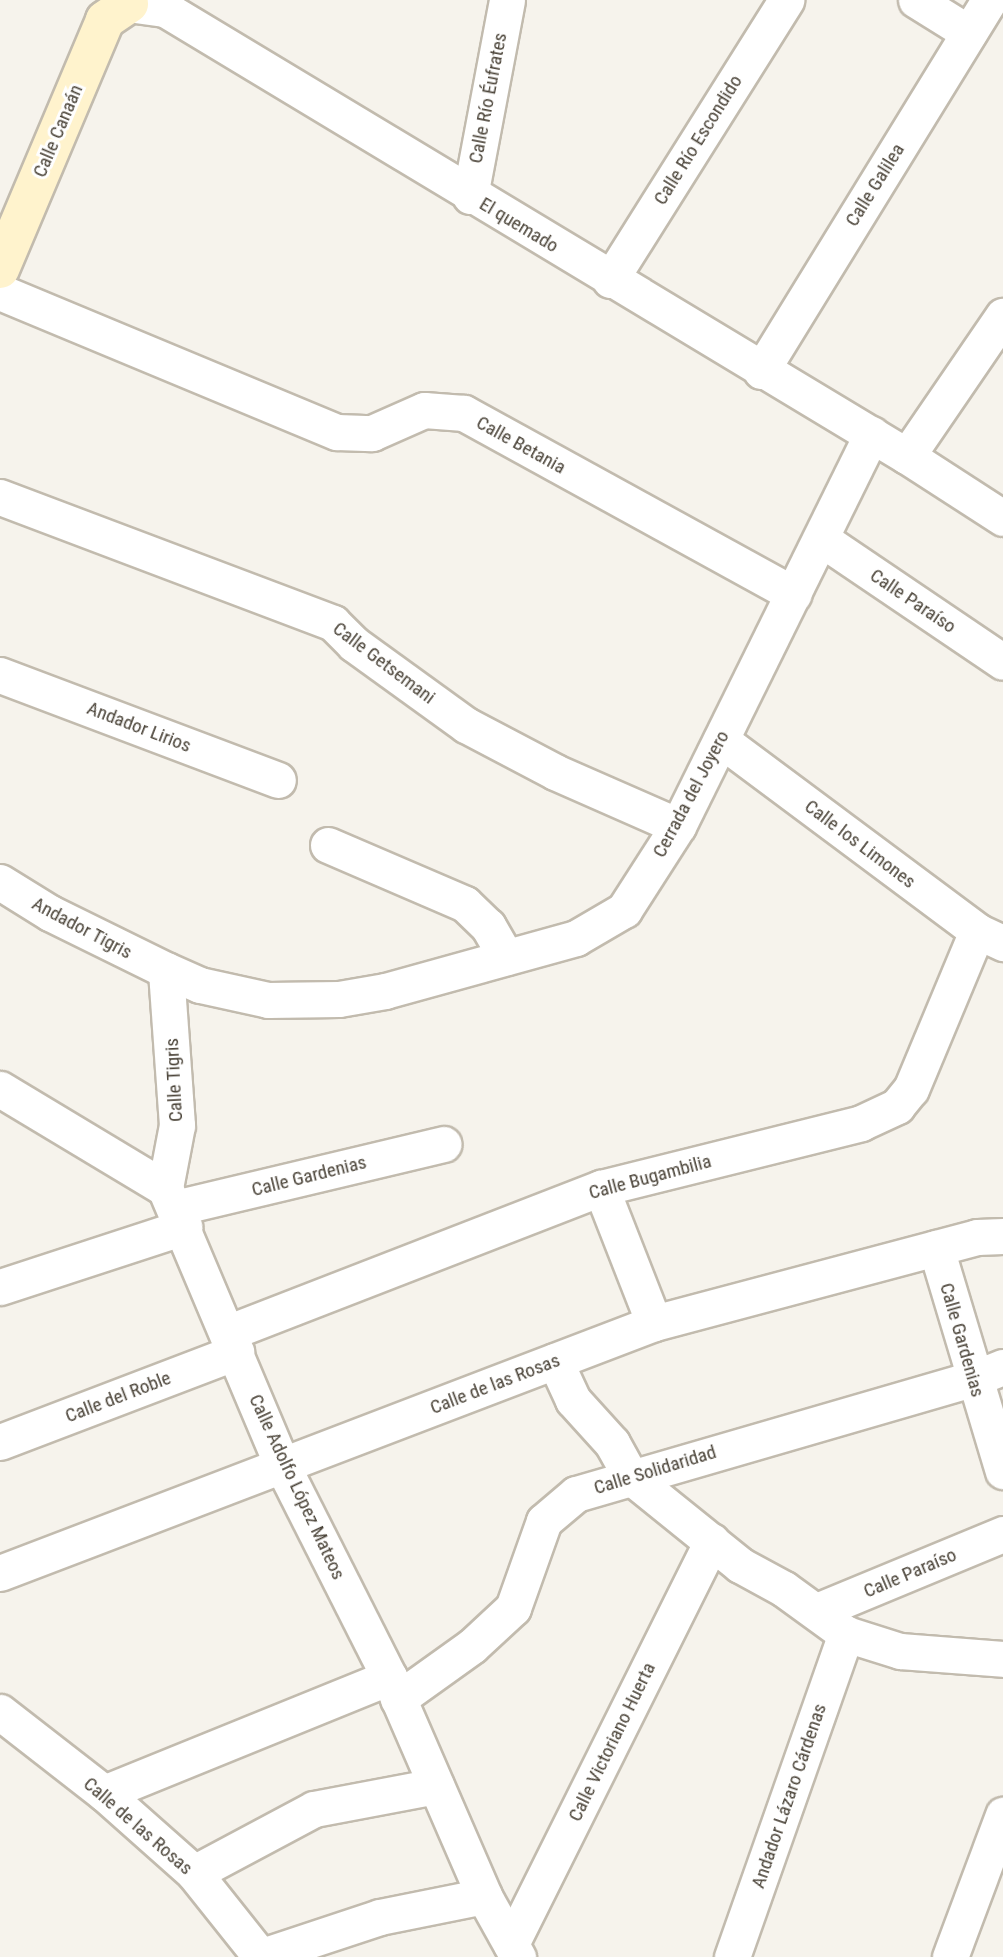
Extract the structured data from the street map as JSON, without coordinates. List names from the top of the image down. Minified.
{"streets":{"street":["Calle Río Éufrates","Calle Canaán","Calle Río Escondido","Calle Galilea","El quemado","Calle Betania","Calle Paraíso","Calle Getsemani","Andador Lirios","Cerrada del Joyero","Calle los Limones","Andador Tigris","Calle Tigris","Calle Gardenias","Calle Bugambilia","Calle de las Rosas","Calle del Roble","Calle Solidaridad","Calle Adolfo López Mateos","Calle Victoriano Huerta","Andador Lázaro Cárdenas"]},"crossings":[["Calle Río Éufrates","El quemado"],["Calle Canaán","El quemado"],["Calle Río Escondido","El quemado"],["Calle Galilea","El quemado"],["El quemado","Cerrada del Joyero"],["Calle Betania","Cerrada del Joyero"],["Calle Paraíso","Cerrada del Joyero"],["Calle Getsemani","Cerrada del Joyero"],["Cerrada del Joyero","Calle los Limones"],["Cerrada del Joyero","Andador Tigris"],["Cerrada del Joyero","Calle Tigris"],["Calle los Limones","Calle Bugambilia"],["Andador Tigris","Calle Tigris"],["Calle Tigris","Calle Gardenias"],["Calle Tigris","Calle Adolfo López Mateos"],["Calle Gardenias","Calle de las Rosas"],["Calle Gardenias","Calle Solidaridad"],["Calle Gardenias","Calle Adolfo López Mateos"],["Calle Bugambilia","Calle del Roble"],["Calle Bugambilia","Calle Adolfo López Mateos"],["Calle de las Rosas","Calle Solidaridad"],["Calle de las Rosas","Calle Adolfo López Mateos"],["Calle del Roble","Calle Adolfo López Mateos"],["Calle Solidaridad","Calle Adolfo López Mateos"],["Calle Adolfo López Mateos","Calle Victoriano Huerta"]]}
